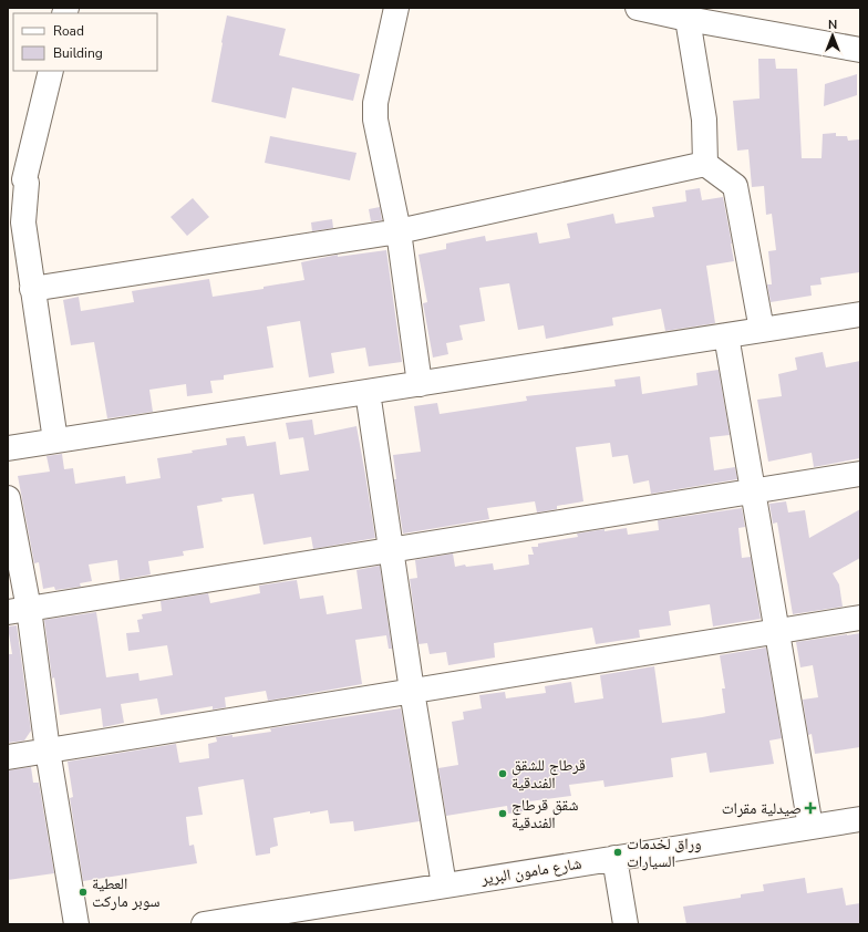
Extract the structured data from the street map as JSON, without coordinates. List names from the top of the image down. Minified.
{"streets":{"street":["شارع مامون البرير"]},"places":{"other":["قرطاج للشقق الفندقية","شقق قرطاج الفندقية","وراق لخدمات السيارات","العطية سوبر ماركت"],"health":["صيدلية مقرات"]},"legend":["Road","Building"],"north":"top"}
